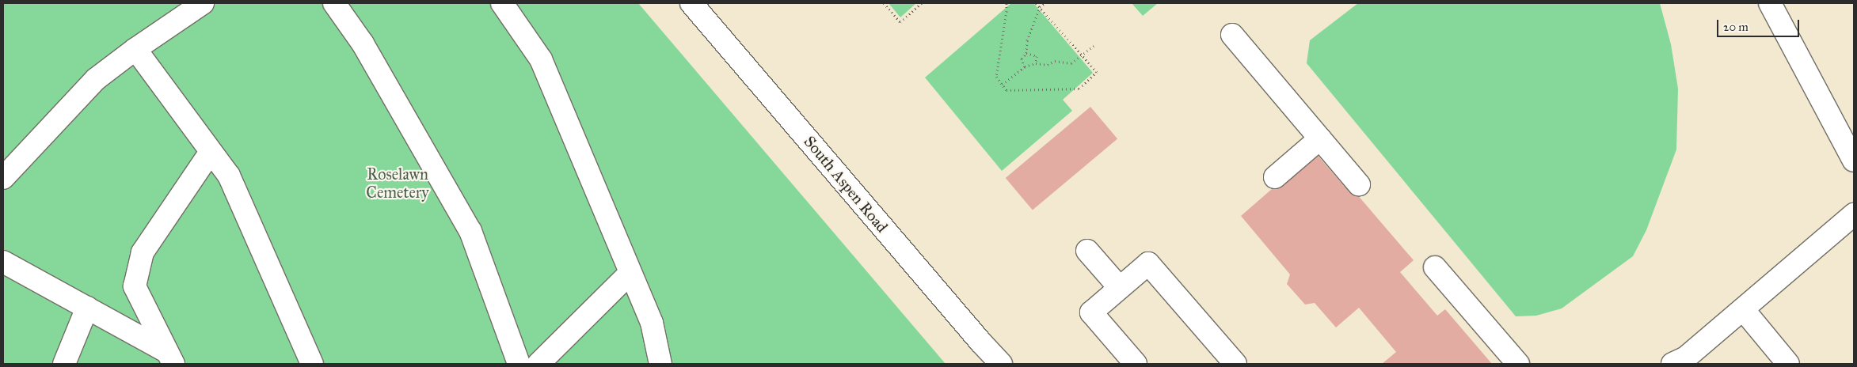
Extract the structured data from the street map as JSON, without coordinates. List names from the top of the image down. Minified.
{"streets":{"street":["South Aspen Road"]},"parks":["Roselawn Cemetery"],"scale_bar":"20 m"}
